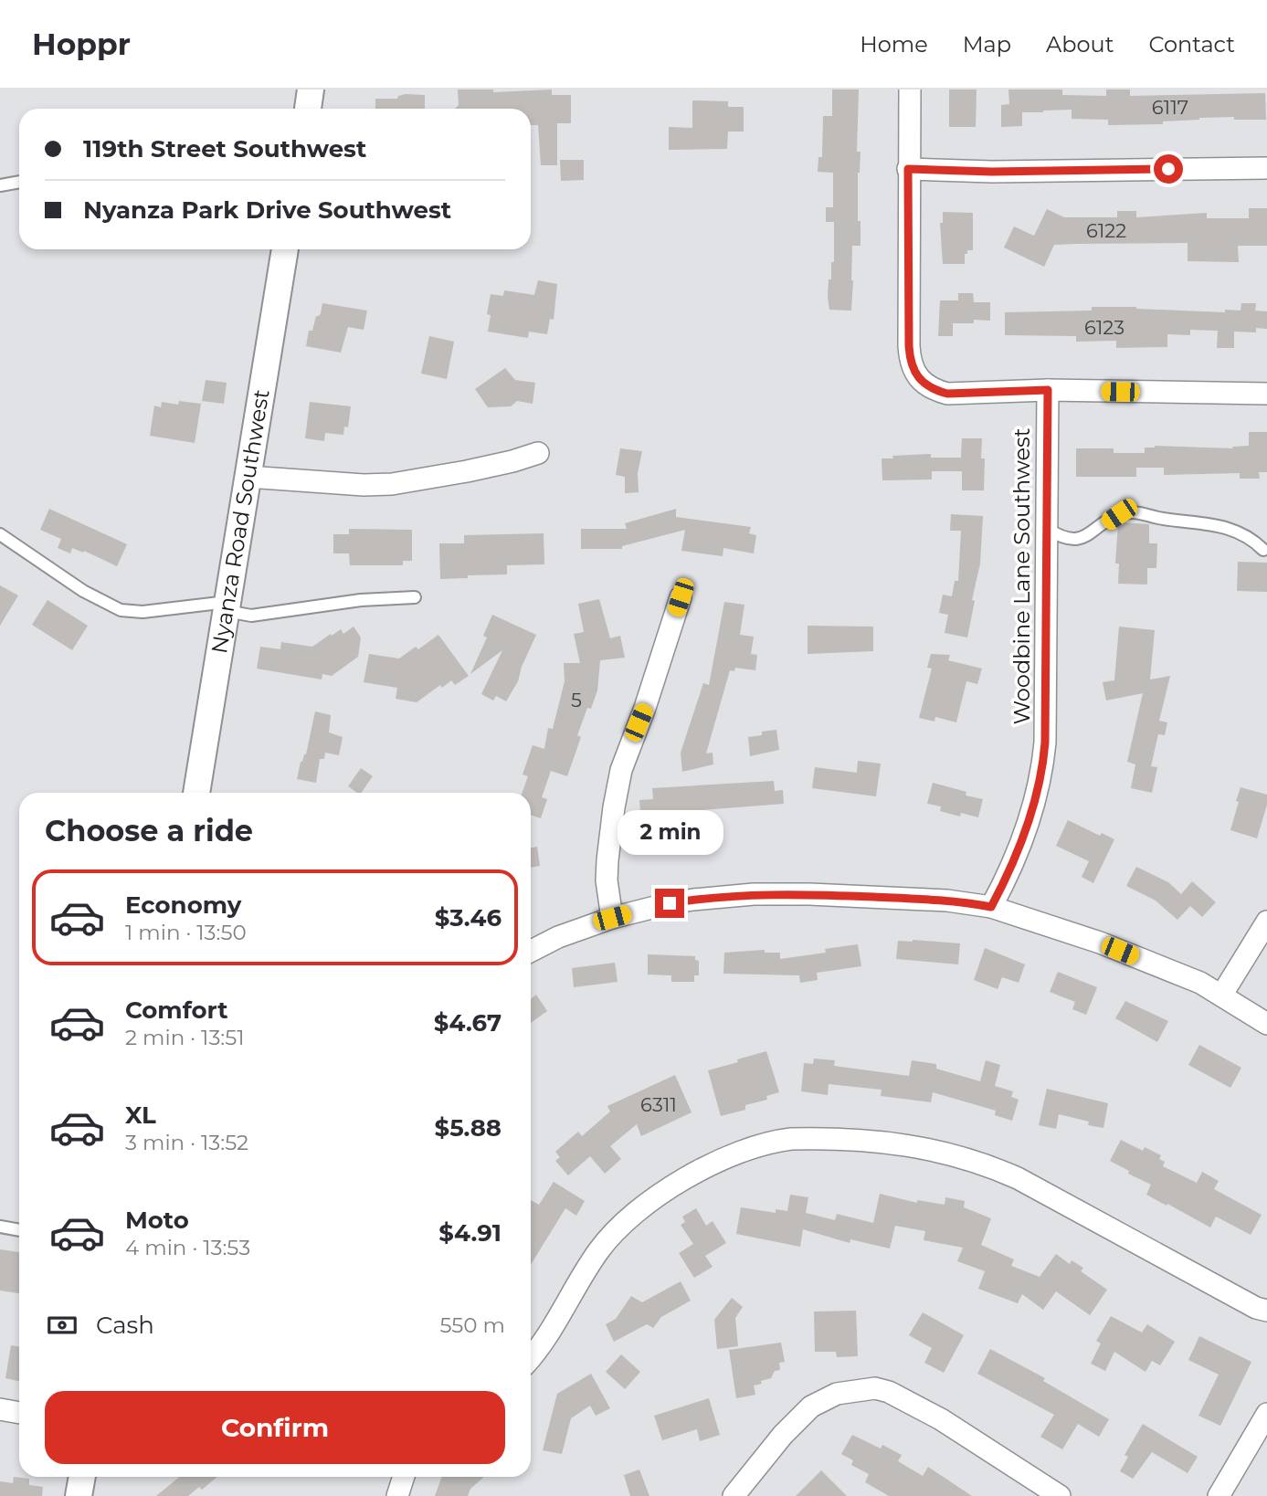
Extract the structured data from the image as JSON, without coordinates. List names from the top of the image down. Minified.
{"streets":{"street":["Nyanza Road Southwest","Woodbine Lane Southwest"]},"house_numbers":["6117","6122","6123","5","6311"],"page":{"header":"Hoppr","nav":["Home","Map","About","Contact"],"banner":["119th Street Southwest","Nyanza Park Drive Southwest"],"heading":"Choose a ride","bubble":"2 min","list":[{"name":"Economy","note":"1 min · 13:50","value":"$3.46"},{"name":"Comfort","note":"2 min · 13:51","value":"$4.67"},{"name":"XL","note":"3 min · 13:52","value":"$5.88"},{"name":"Moto","note":"4 min · 13:53","value":"$4.91"}],"pay":["Cash","550 m"],"buttons":"Confirm"}}
